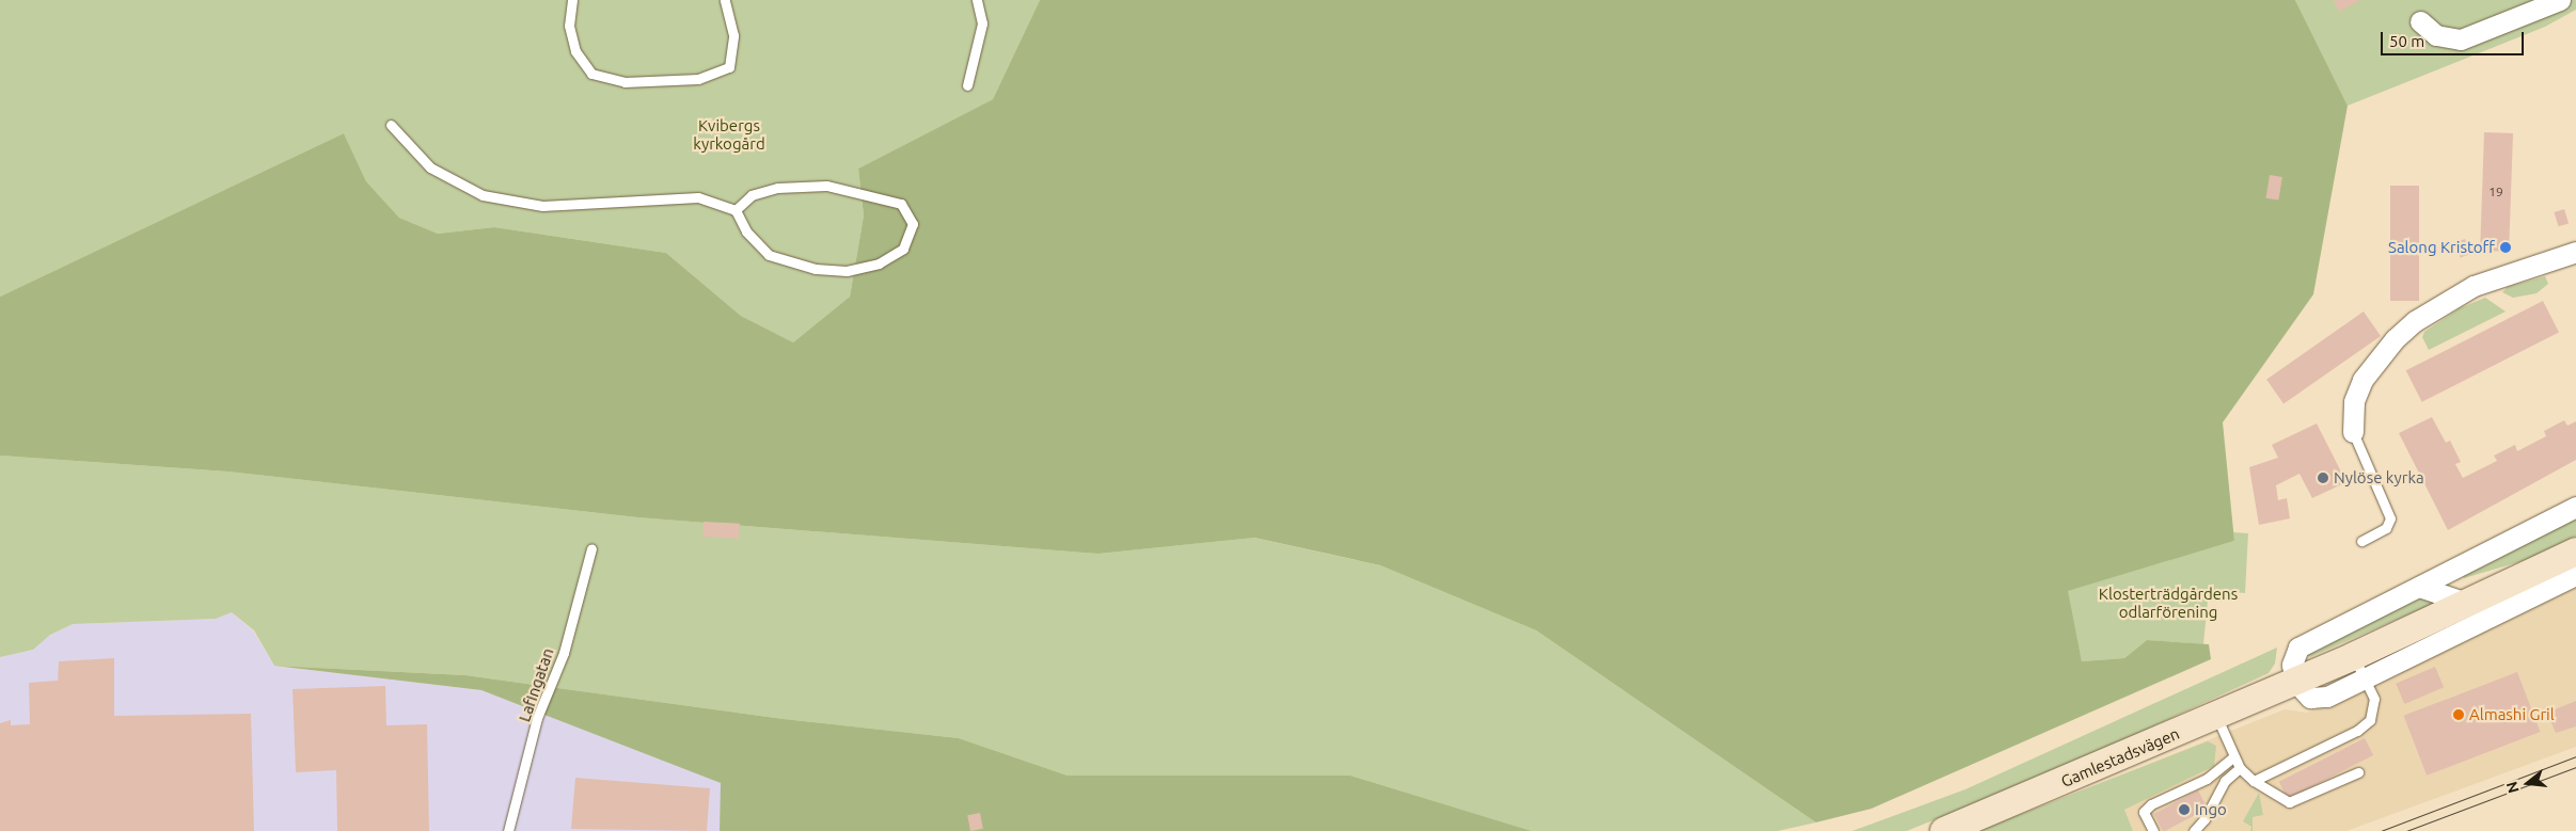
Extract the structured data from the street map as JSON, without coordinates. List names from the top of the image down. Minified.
{"streets":{"street":["Gamlestadsvägen"],"lane":["Lafingatan"]},"parks":["Kvibergs kyrkogård","Klosterträdgårdens odlarförening"],"places":["Salong Kristoff","Nylöse kyrka","Almashi Gril","Ingo"],"house_numbers":["19"],"scale_bar":"50 m","north":"left"}
